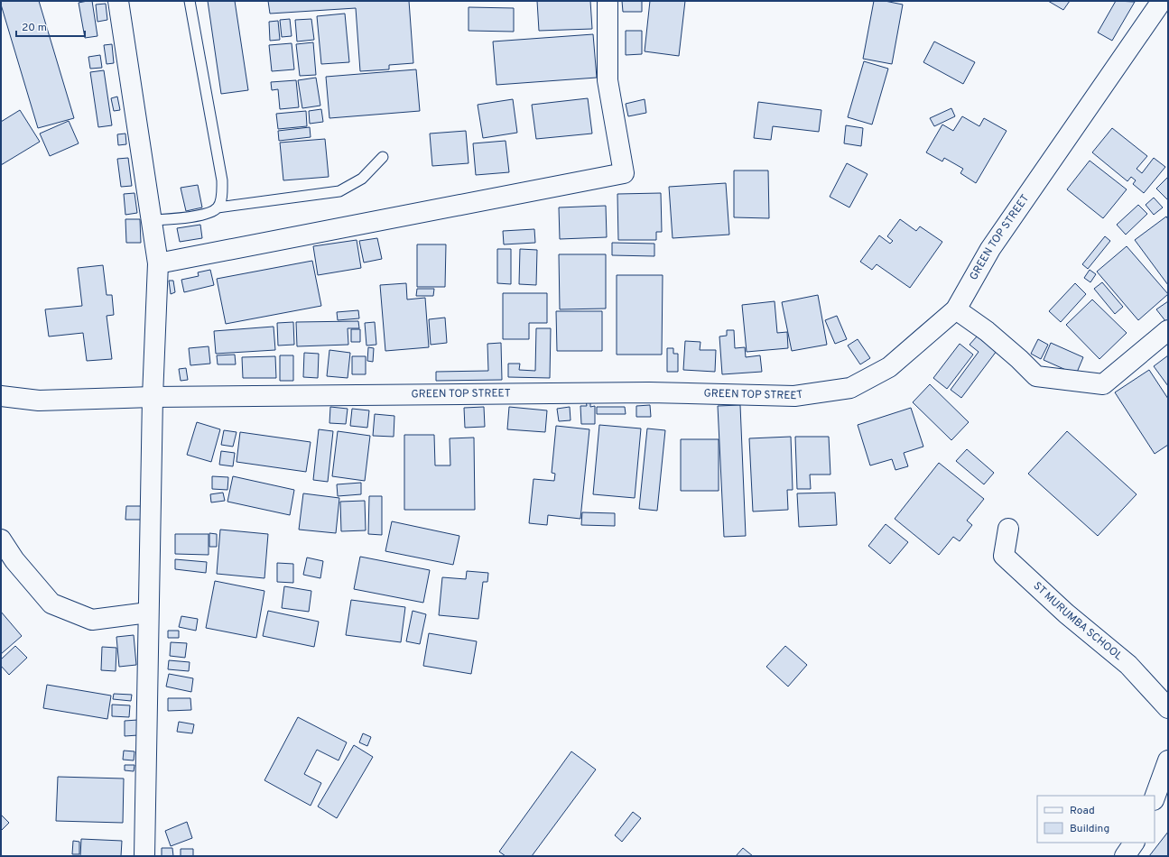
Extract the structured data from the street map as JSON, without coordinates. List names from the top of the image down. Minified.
{"streets":{"street":["GREEN TOP STREET","ST MURUMBA SCHOOL"]},"legend":["Road","Building"],"scale_bar":"20 m"}
